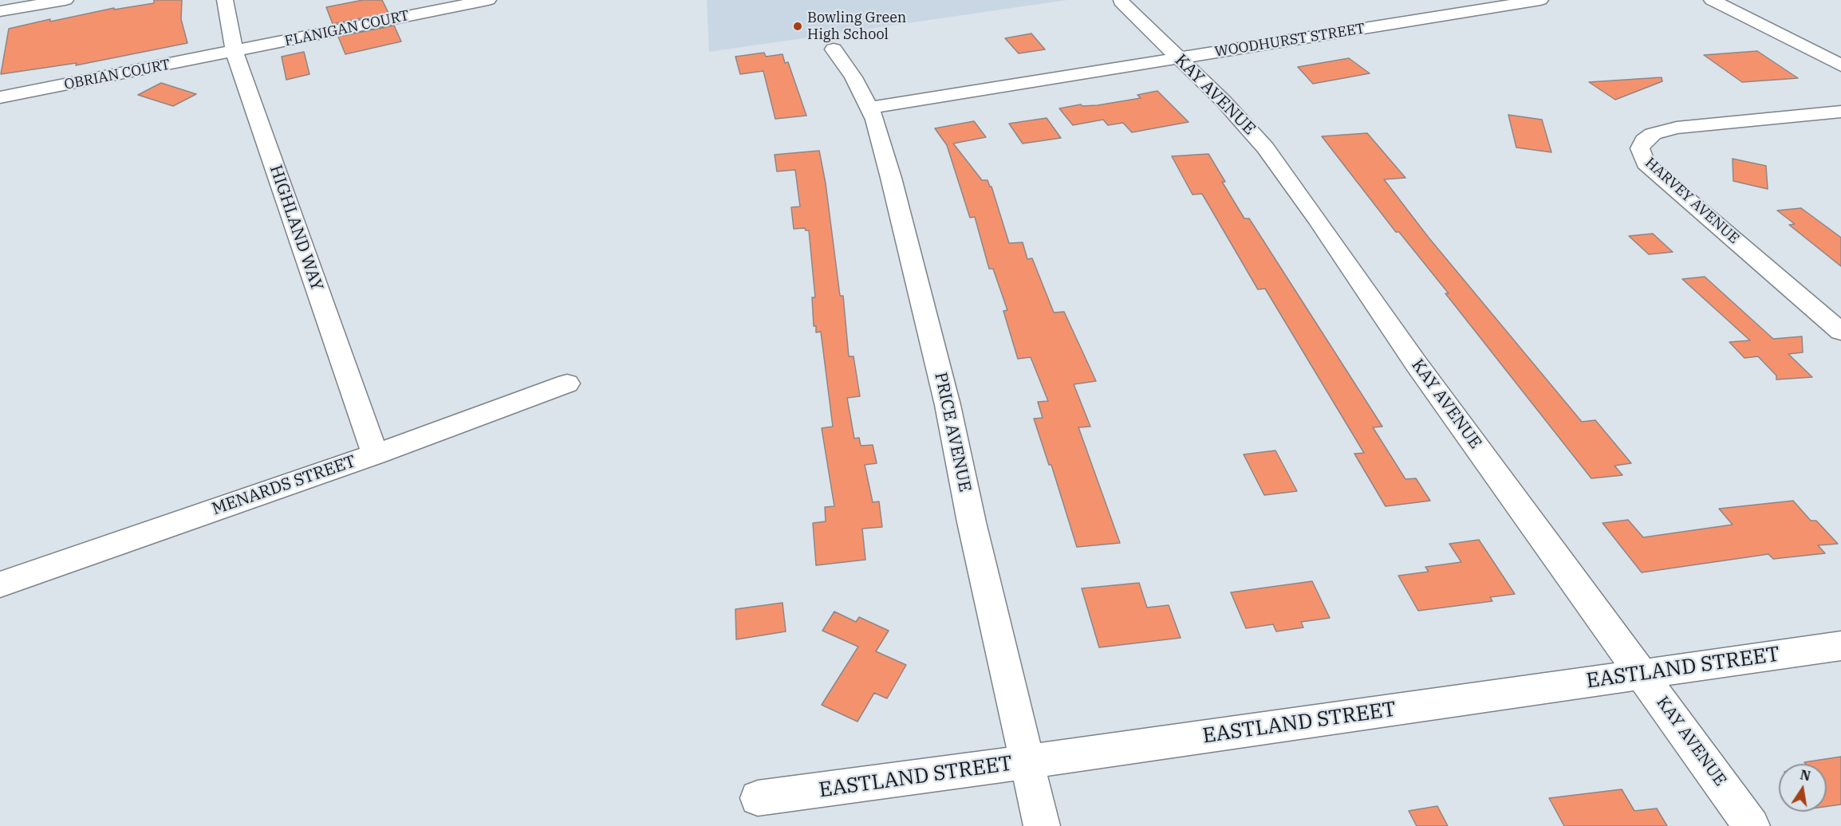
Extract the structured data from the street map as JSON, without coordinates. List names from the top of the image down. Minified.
{"streets":{"street":["FLANIGAN COURT","WOODHURST STREET","OBRIAN COURT","KAY AVENUE","HARVEY AVENUE","HIGHLAND WAY","PRICE AVENUE","MENARDS STREET","EASTLAND STREET"]},"crossings":[["FLANIGAN COURT","OBRIAN COURT"],["FLANIGAN COURT","HIGHLAND WAY"],["WOODHURST STREET","KAY AVENUE"],["WOODHURST STREET","PRICE AVENUE"],["OBRIAN COURT","HIGHLAND WAY"],["KAY AVENUE","EASTLAND STREET"],["HIGHLAND WAY","MENARDS STREET"],["PRICE AVENUE","EASTLAND STREET"]],"places":["Bowling Green High School"],"north":"top"}
